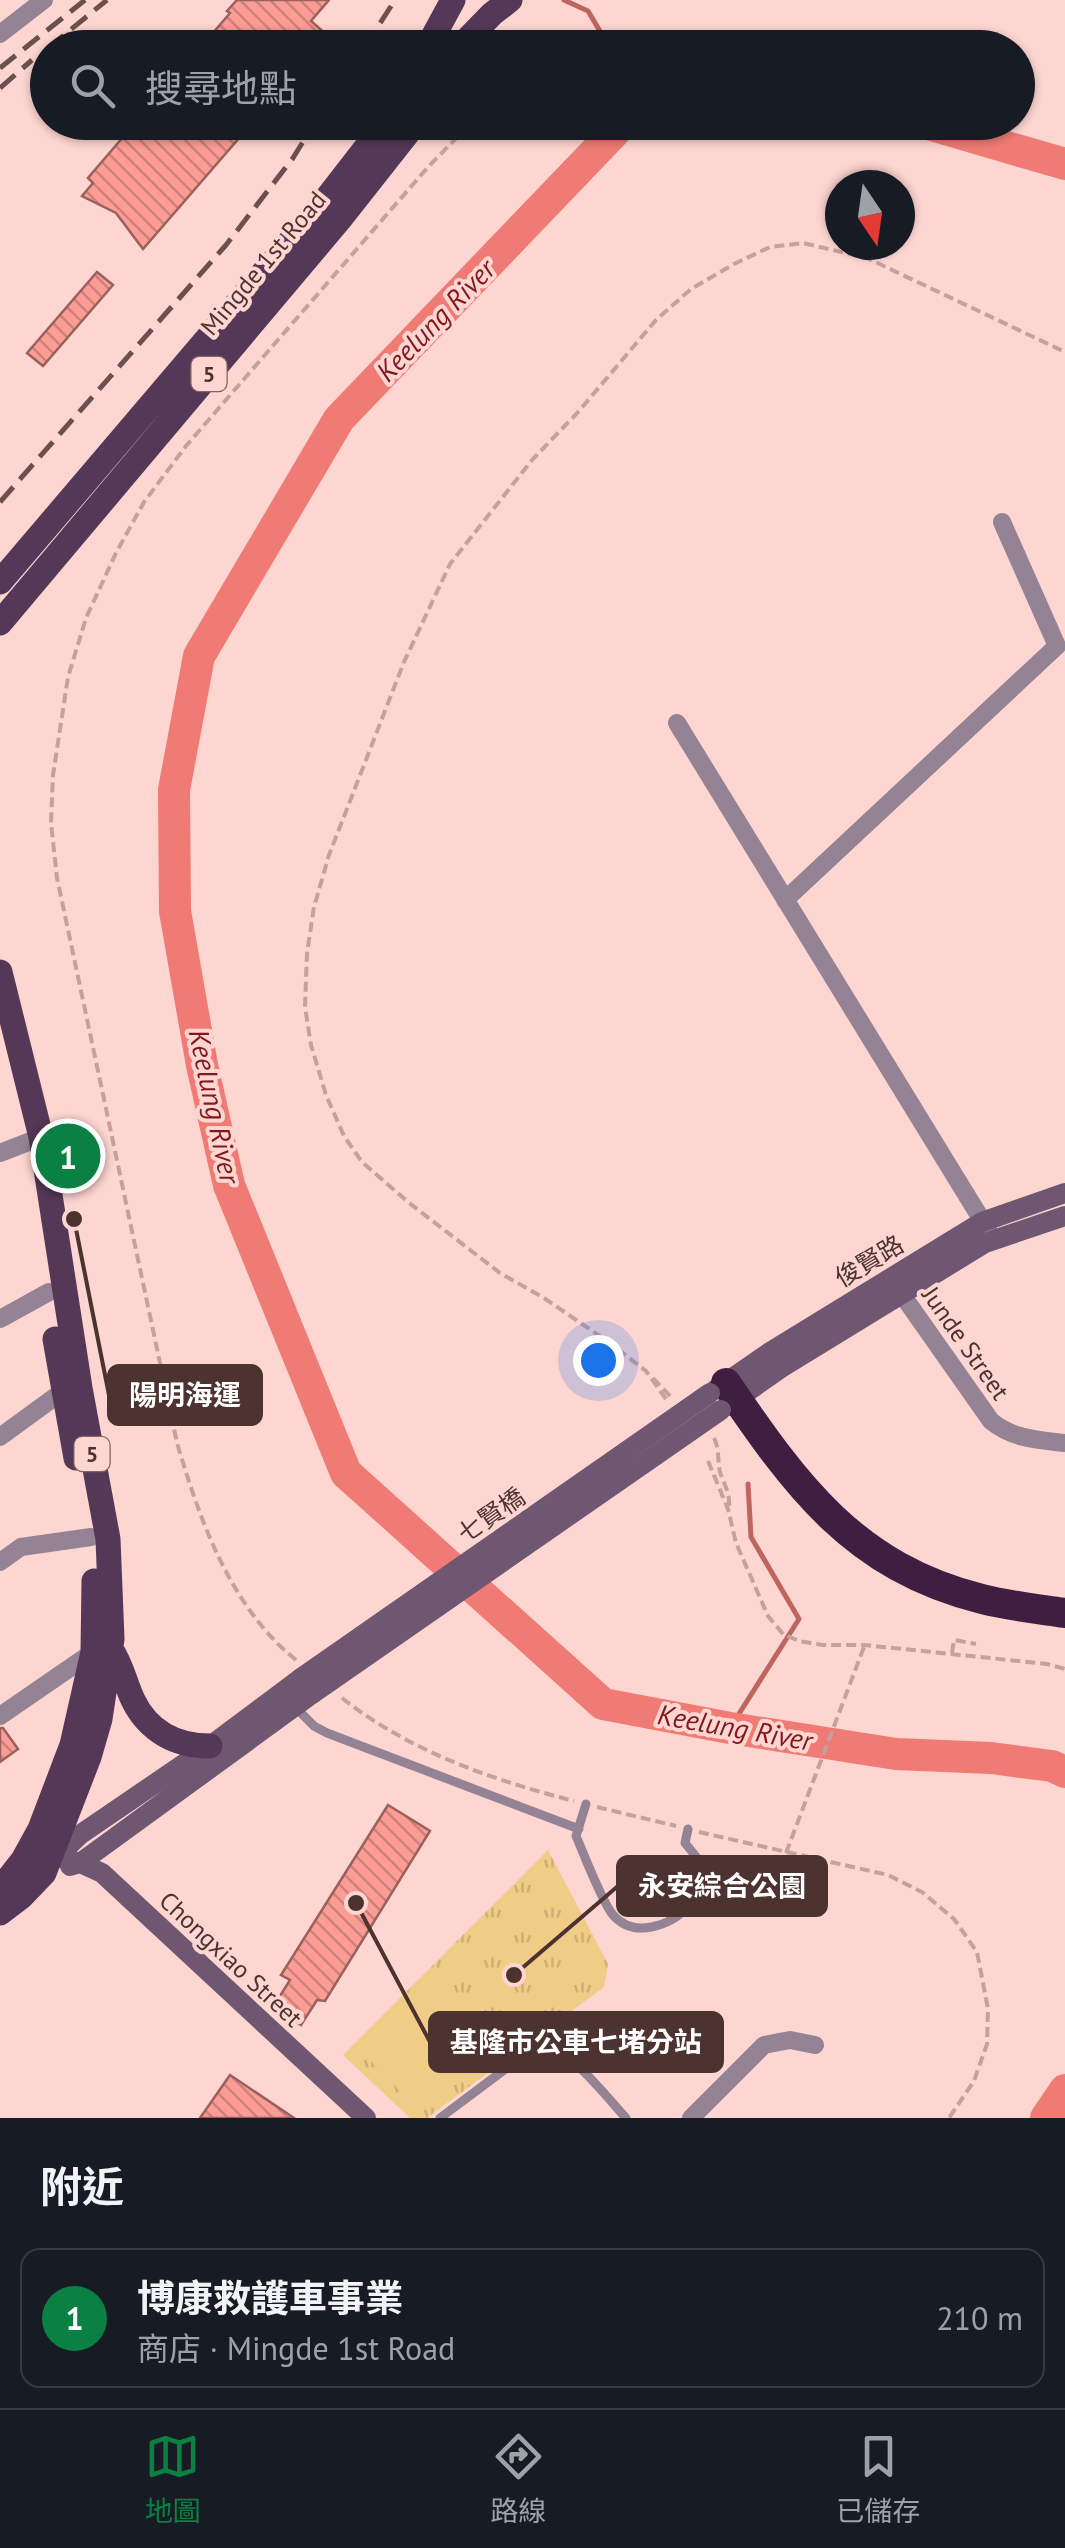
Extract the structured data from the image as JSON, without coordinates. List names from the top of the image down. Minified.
{"streets":{"main road":["Mingde 1st Road","5"],"street":["俊賢路","Junde Street","七賢橋","Chongxiao Street"]},"crossings":[["俊賢路","Junde Street"],["俊賢路","七賢橋"]],"water":["Keelung River"],"places":["陽明海運","基隆市公車七堵分站","永安綜合公園"],"north":"bottom","page":{"search":"搜尋地點","pins":"1","heading":"附近","list":[{"mark":"1","name":"博康救護車事業","note":"商店 · Mingde 1st Road","value":"210 m"}],"nav":["地圖","路線","已儲存"]}}
